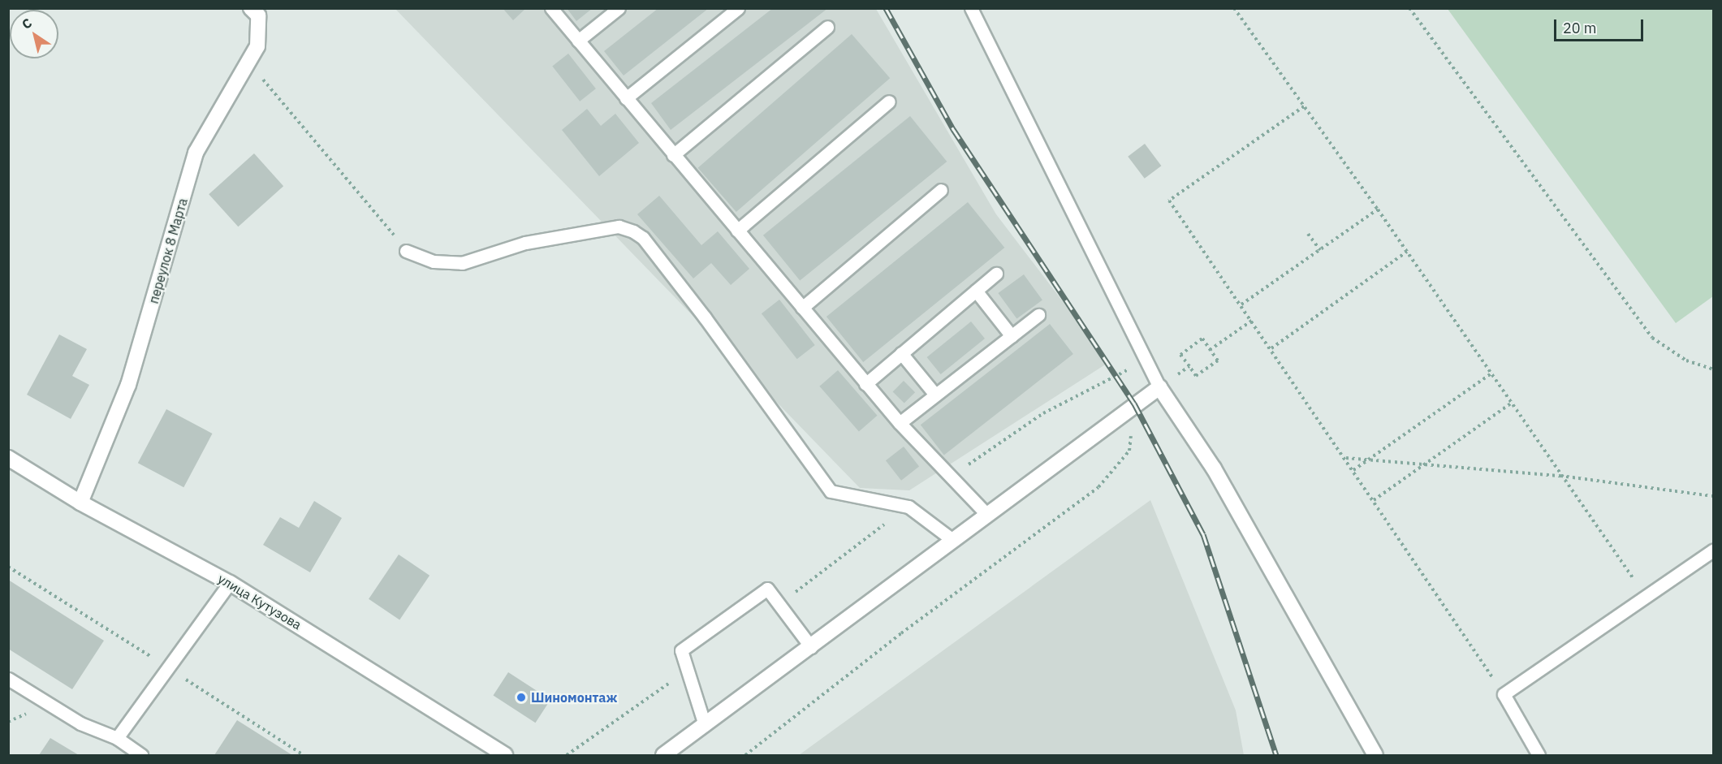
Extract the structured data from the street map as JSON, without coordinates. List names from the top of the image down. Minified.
{"streets":{"street":["переулок 8 Марта","улица Кутузова"]},"crossings":[["переулок 8 Марта","улица Кутузова"]],"places":["Шиномонтаж"],"scale_bar":"20 m","north":"top left"}
